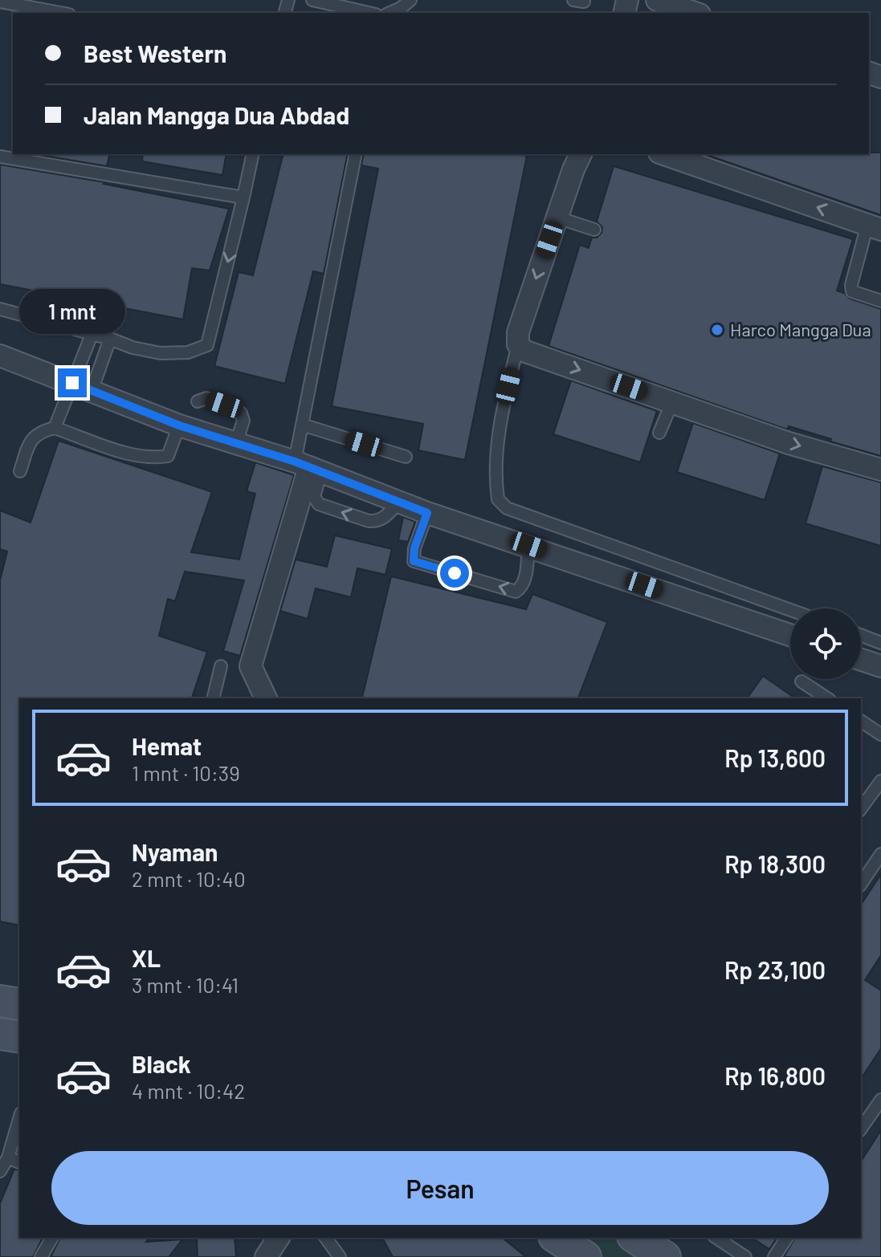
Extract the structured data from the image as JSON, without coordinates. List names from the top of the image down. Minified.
{"places":["Harco Mangga Dua"],"page":{"banner":["Best Western","Jalan Mangga Dua Abdad"],"bubble":"1 mnt","list":[{"name":"Hemat","note":"1 mnt · 10:39","value":"Rp 13,600"},{"name":"Nyaman","note":"2 mnt · 10:40","value":"Rp 18,300"},{"name":"XL","note":"3 mnt · 10:41","value":"Rp 23,100"},{"name":"Black","note":"4 mnt · 10:42","value":"Rp 16,800"}],"buttons":"Pesan"}}
